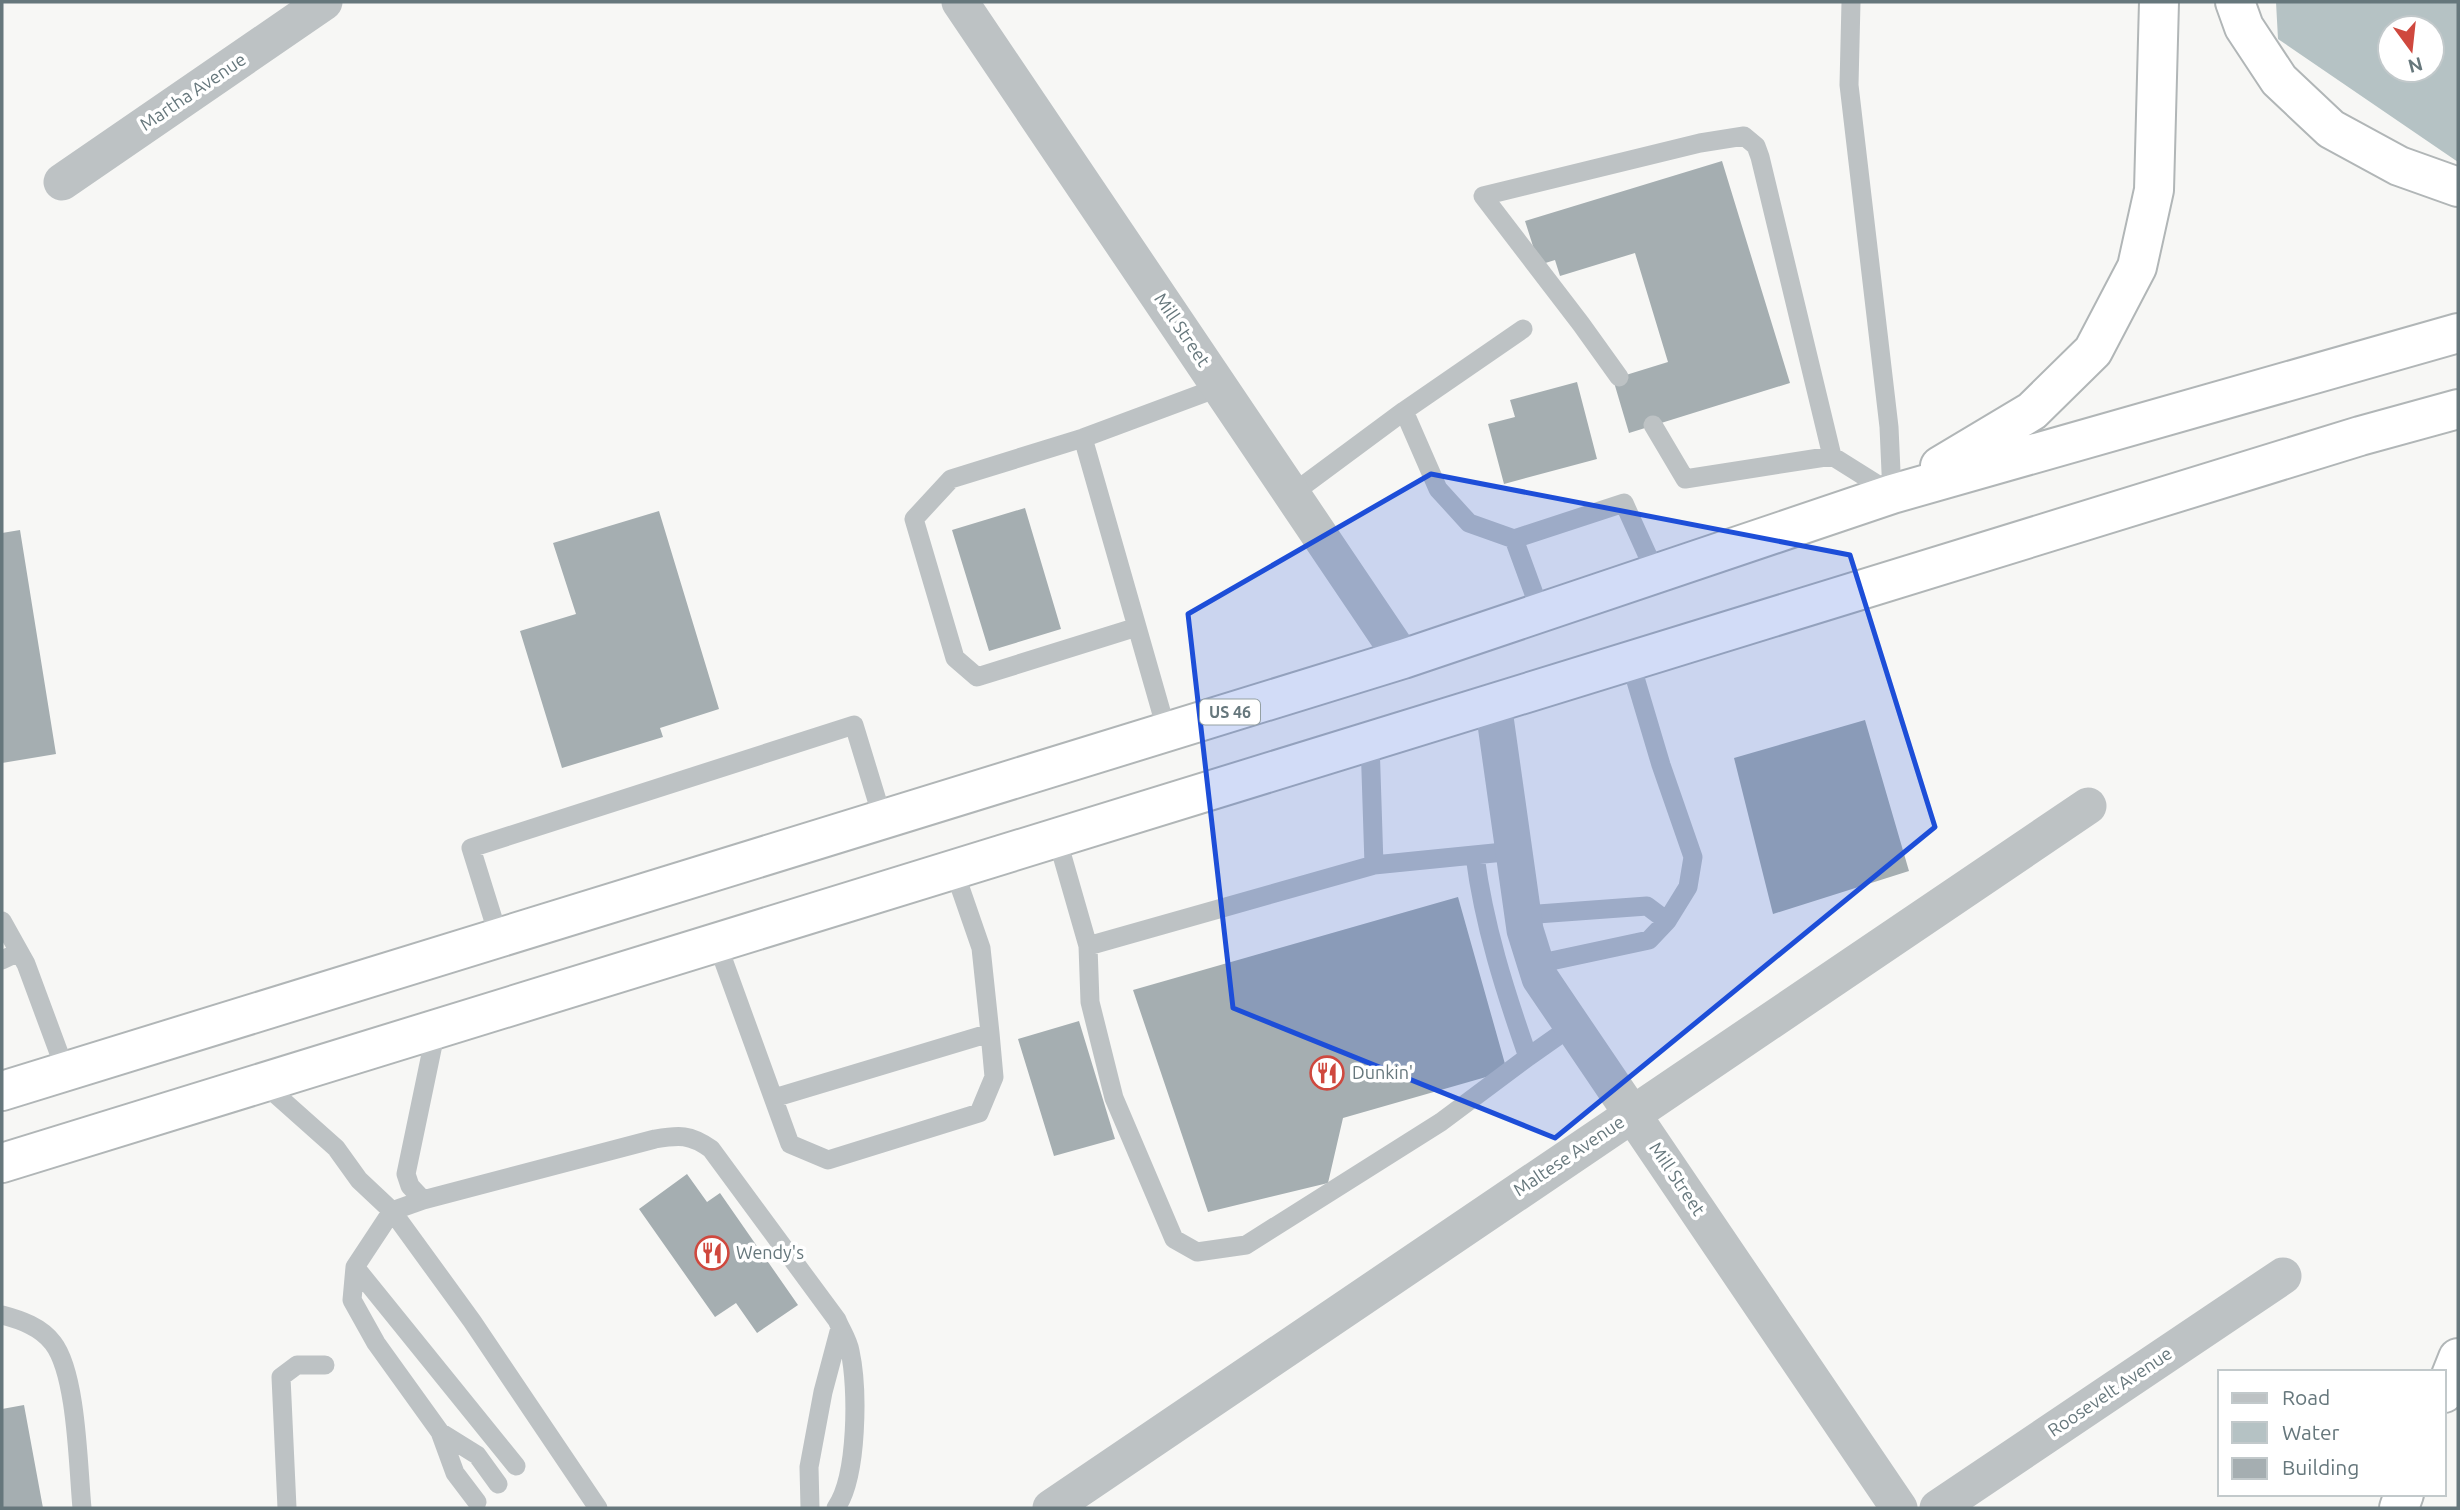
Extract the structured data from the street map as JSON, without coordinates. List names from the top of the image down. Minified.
{"streets":{"highway":["US 46"],"street":["Martha Avenue","Mill Street","Maltese Avenue","Roosevelt Avenue"]},"crossings":[["Mill Street","US 46"],["Mill Street","Maltese Avenue"]],"places":{"restaurant":["Dunkin'","Wendy's"]},"legend":["Road","Water","Building"],"north":"bottom"}
